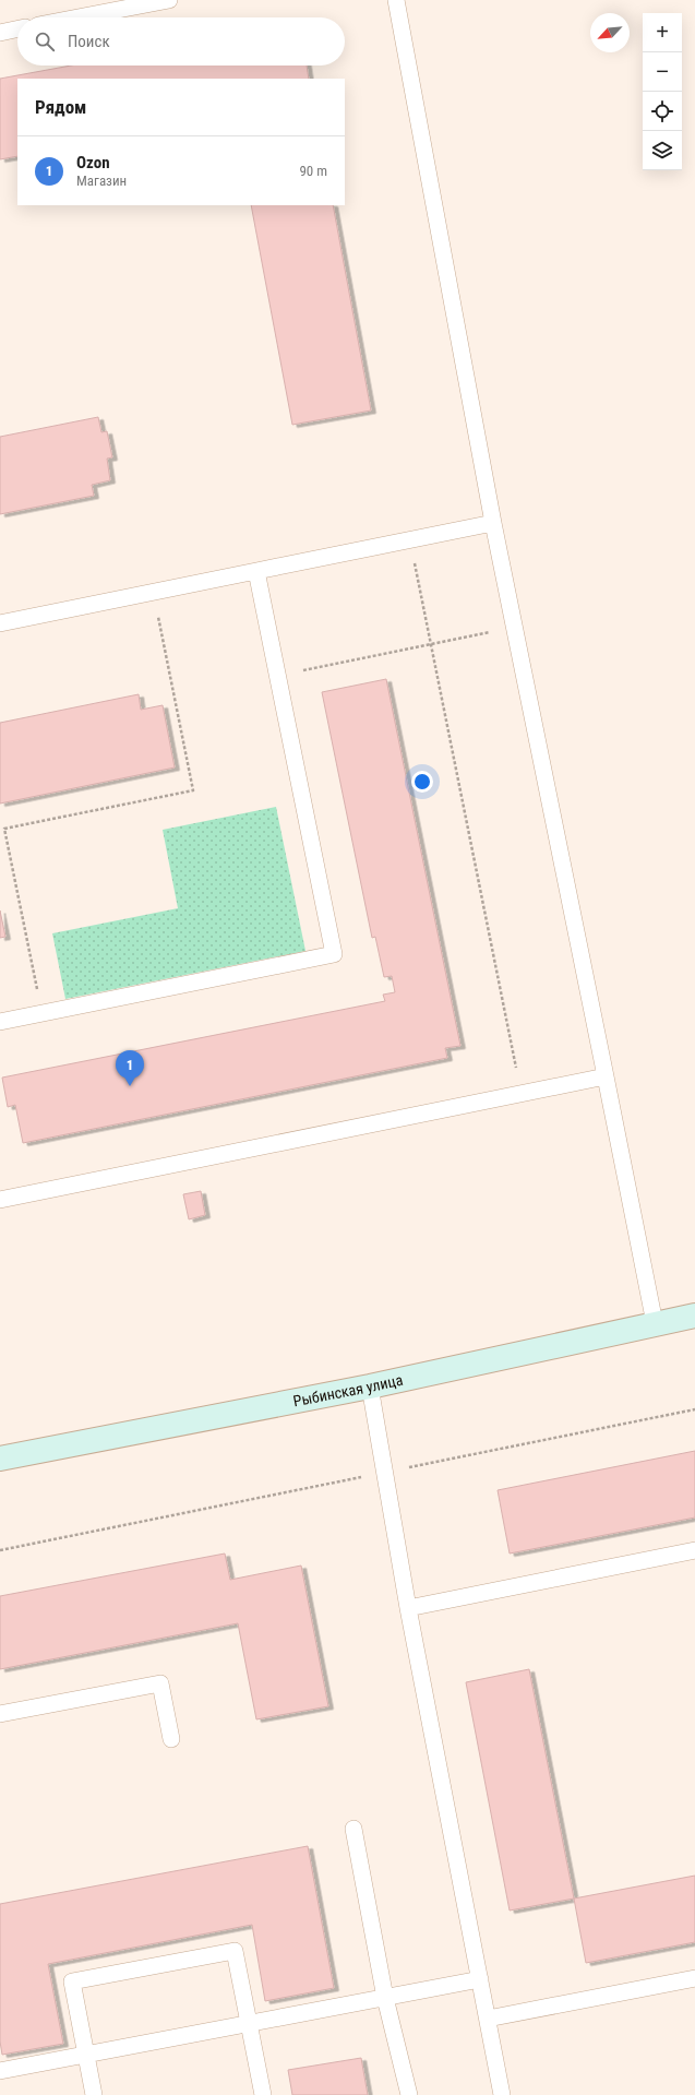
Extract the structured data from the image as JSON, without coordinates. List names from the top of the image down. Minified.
{"streets":{"main road":["Рыбинская улица"]},"north":"bottom left","page":{"map_buttons":["+","−"],"search":"Поиск","heading":"Рядом","list":[{"mark":"1","name":"Ozon","note":"Магазин","value":"90 m"}],"pins":"1"}}
